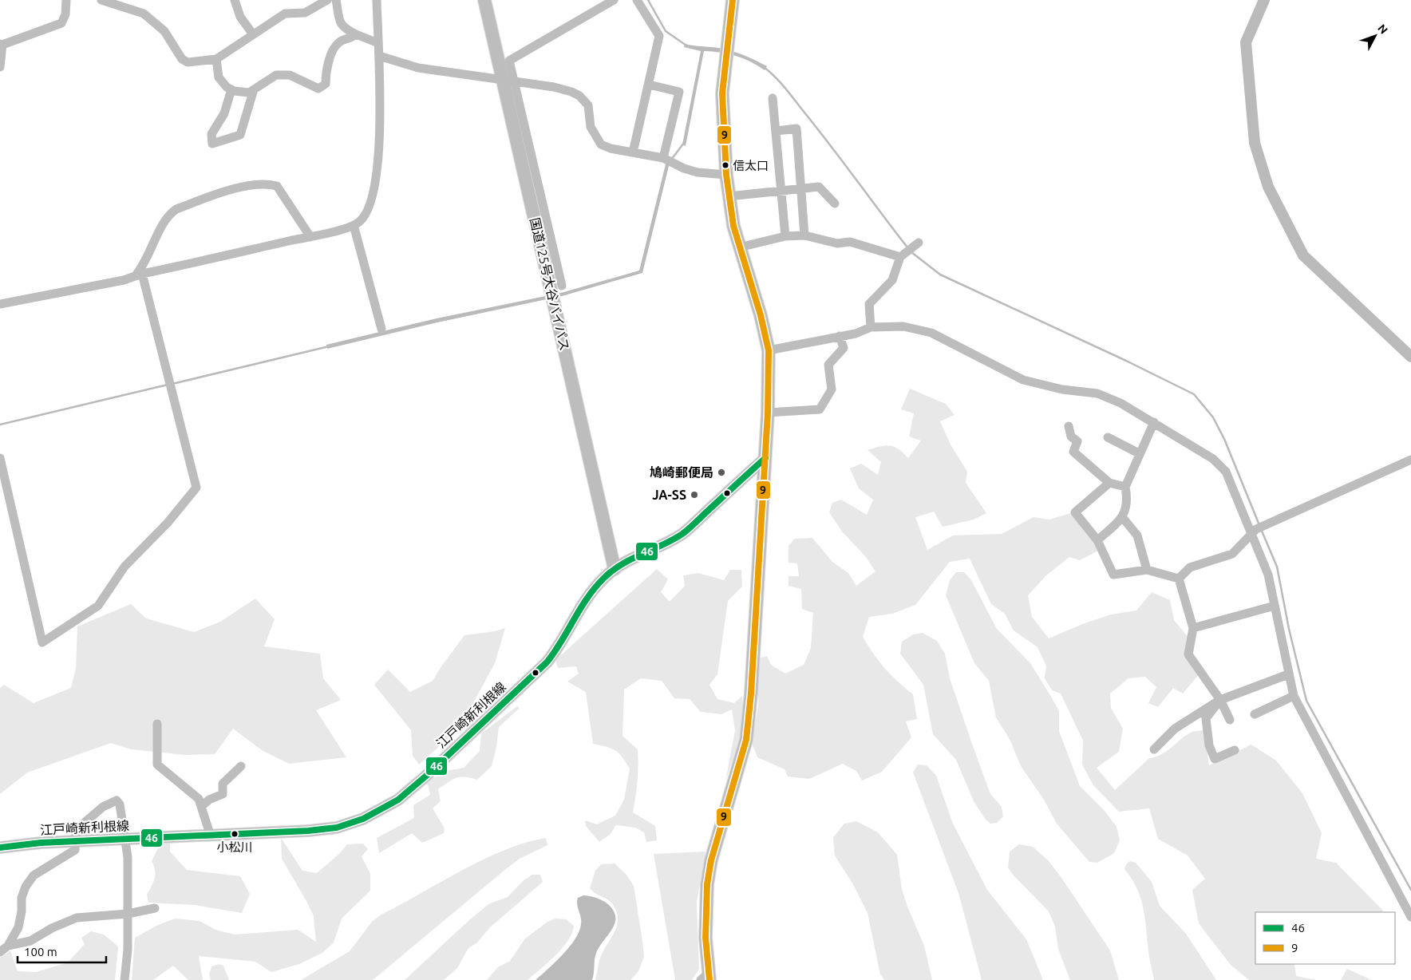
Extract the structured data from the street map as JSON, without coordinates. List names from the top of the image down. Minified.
{"streets":{"highway":["国道125号大谷バイパス"],"main road":["江戸崎新利根線"]},"crossings":[["国道125号大谷バイパス","江戸崎新利根線"]],"places":["信太口","鳩崎郵便局","JA-SS","小松川"],"lines":["transit line 9","transit line 46"],"legend":["46","9"],"scale_bar":"100 m","north":"top right"}
